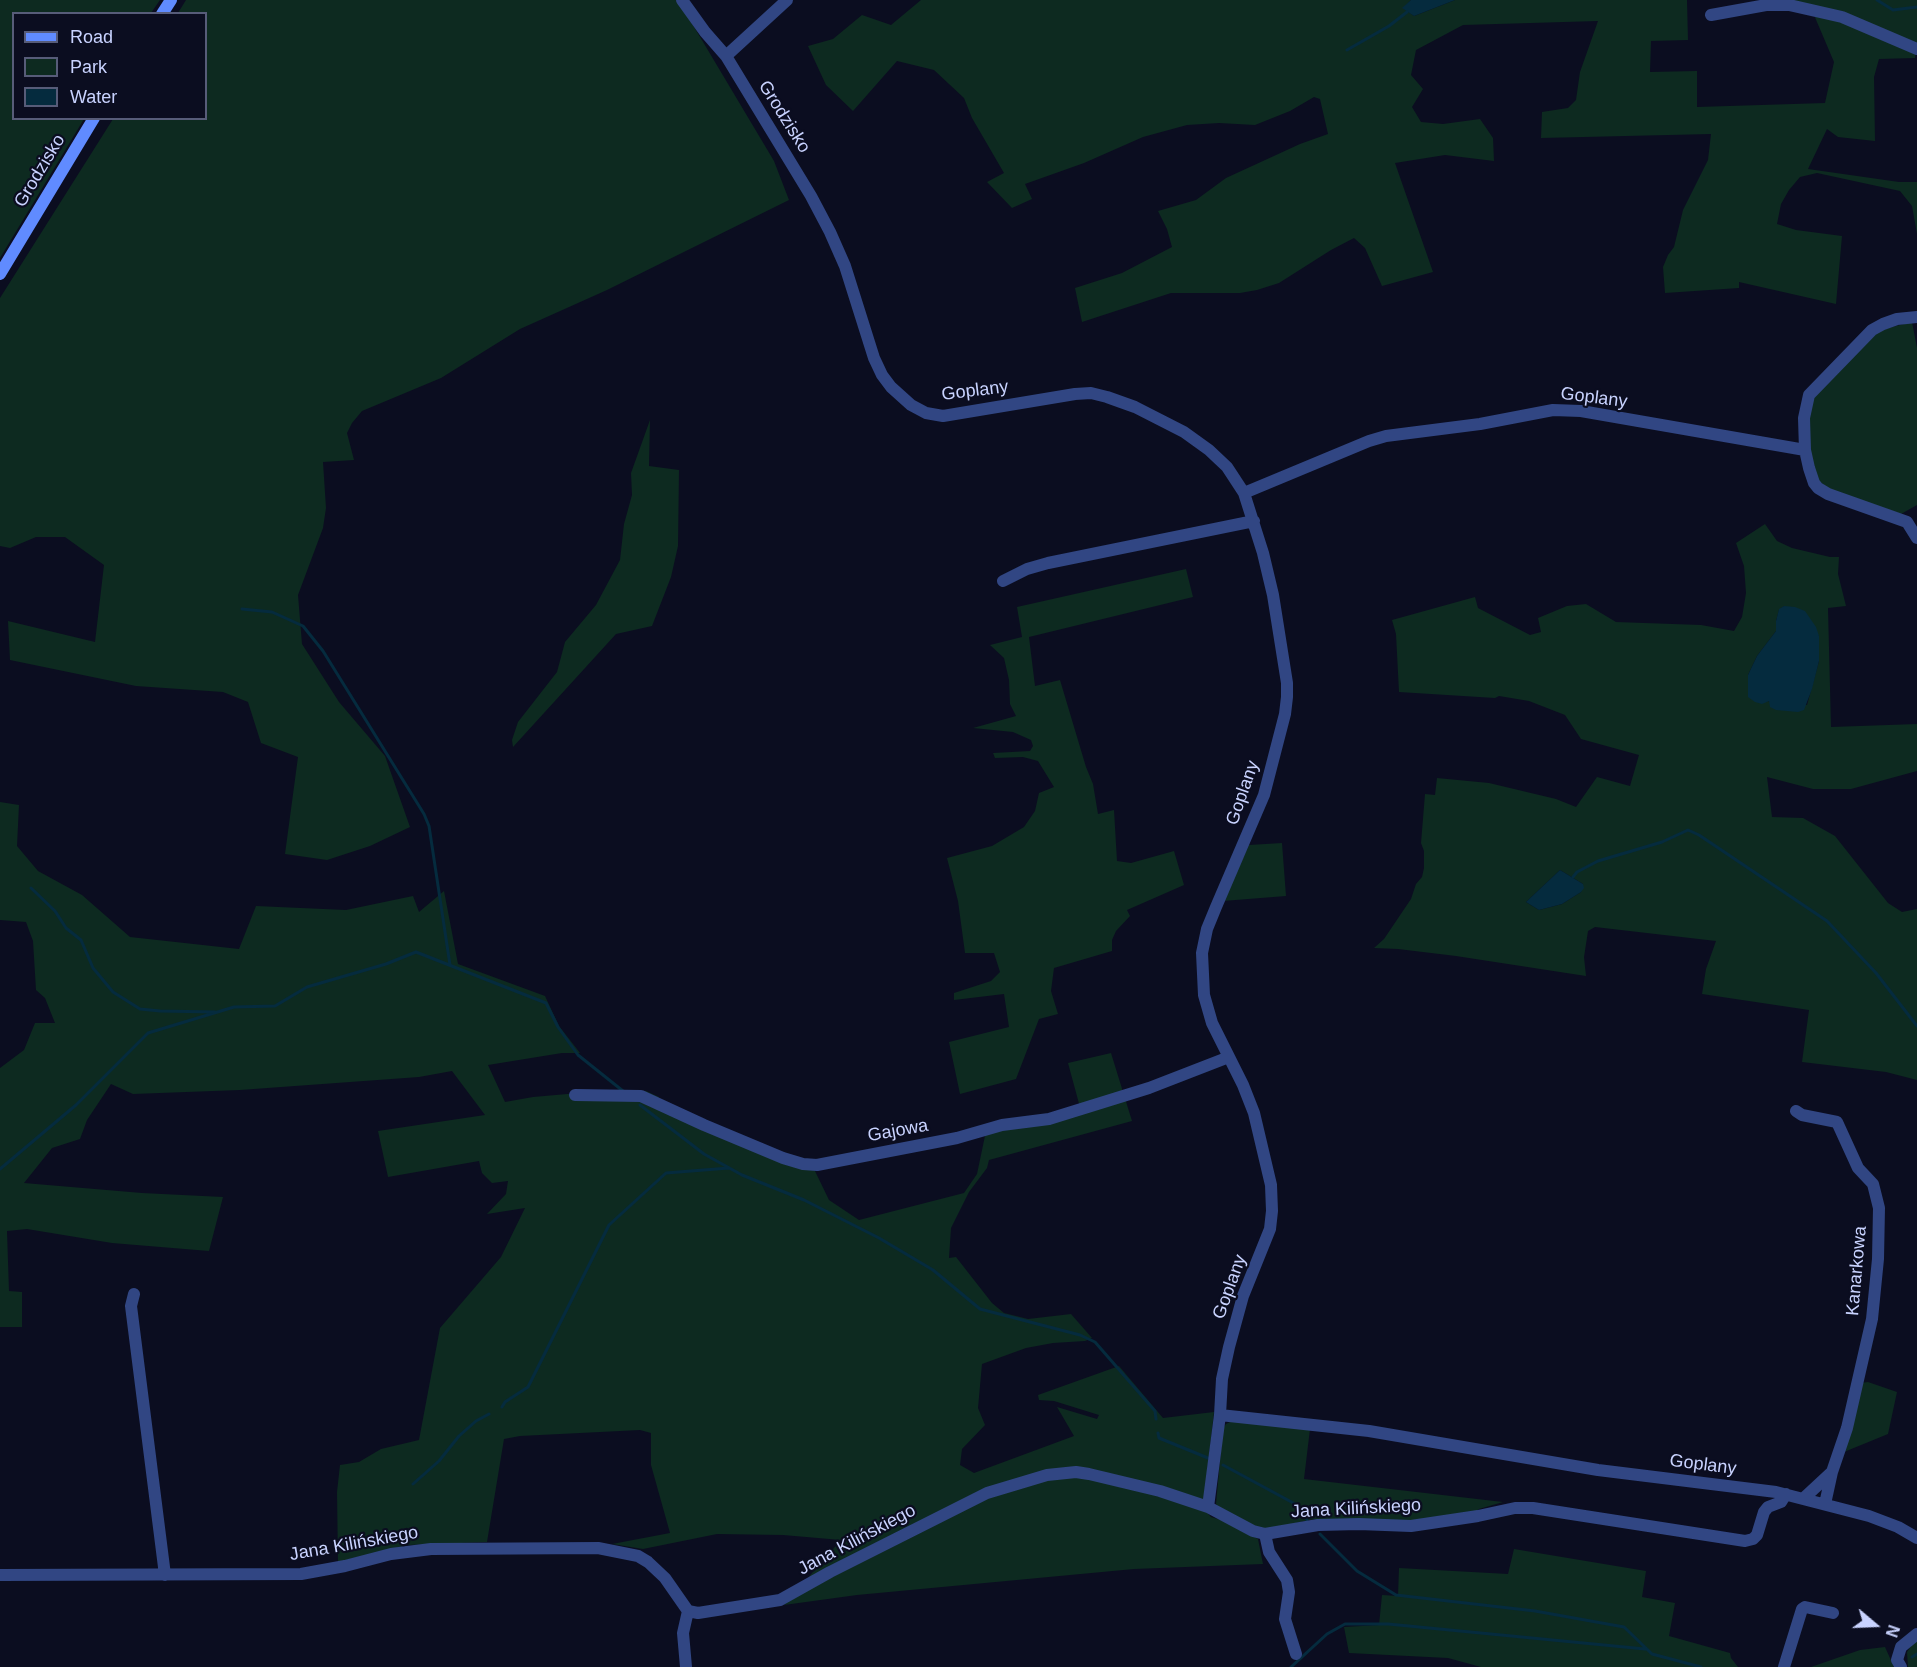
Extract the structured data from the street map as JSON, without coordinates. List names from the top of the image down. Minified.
{"streets":{"street":["Grodzisko","Goplany","Gajowa","Kanarkowa","Jana Kilińskiego"]},"crossings":[["Grodzisko","Goplany"],["Goplany","Gajowa"],["Goplany","Kanarkowa"],["Goplany","Jana Kilińskiego"]],"legend":["Road","Park","Water"],"north":"right"}
